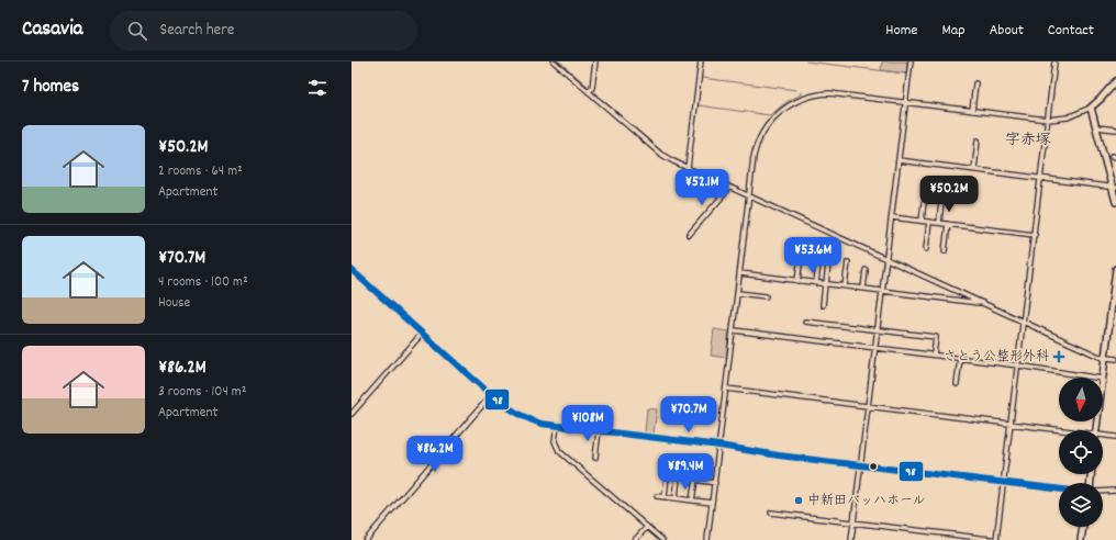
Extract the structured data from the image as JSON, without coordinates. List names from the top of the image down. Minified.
{"districts":["字赤塚"],"places":{"health":["さとう公整形外科"],"other":["中新田バッハホール"]},"lines":["transit line 98"],"north":"bottom","page":{"header":"Casavia","search":"Search here","nav":["Home","Map","About","Contact"],"heading":"7 homes","list":[{"name":"¥50.2M","note":"2 rooms · 64 m² · Apartment"},{"name":"¥70.7M","note":"4 rooms · 100 m² · House"},{"name":"¥86.2M","note":"3 rooms · 104 m² · Apartment"}],"price":["¥52.1M","¥50.2M","¥53.6M","¥70.7M","¥108M","¥86.2M","¥89.4M"]}}
